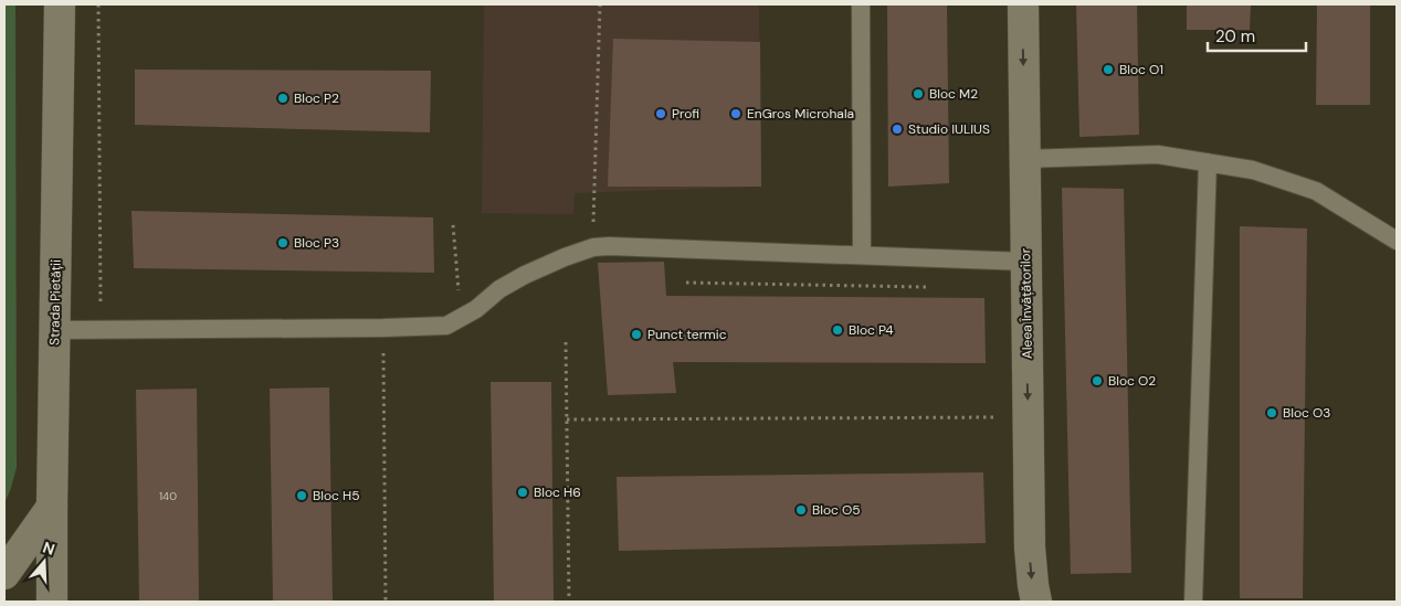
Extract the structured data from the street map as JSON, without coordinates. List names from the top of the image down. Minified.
{"streets":{"street":["Strada Pietății","Aleea Învățătorilor"]},"one_way":["Aleea Învățătorilor"],"places":["Bloc O1","Bloc M2","Bloc P2","Profi","EnGros Microhala","Studio IULIUS","Bloc P3","Bloc P4","Punct termic","Bloc O2","Bloc O3","Bloc H6","Bloc H5","Bloc O5"],"house_numbers":["140"],"scale_bar":"20 m","north":"top"}
